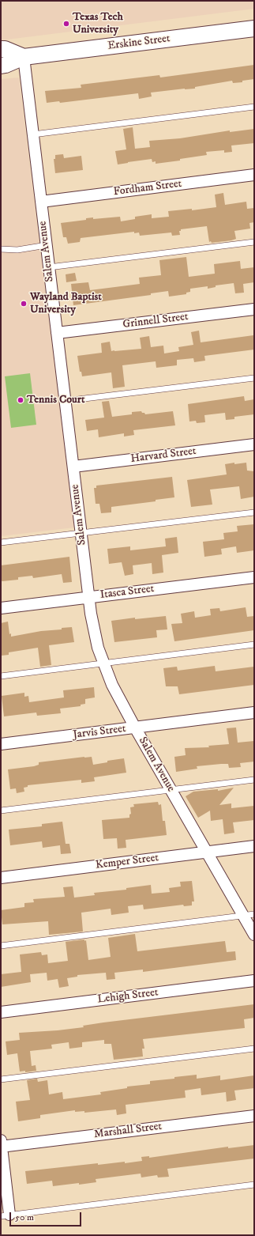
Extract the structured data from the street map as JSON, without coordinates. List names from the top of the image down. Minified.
{"streets":{"main road":["Erskine Street"],"street":["Fordham Street","Salem Avenue","Grinnell Street","Harvard Street","Itasca Street","Jarvis Street","Kemper Street","Lehigh Street","Marshall Street"]},"crossings":[["Erskine Street","Salem Avenue"],["Fordham Street","Salem Avenue"],["Salem Avenue","Grinnell Street"],["Salem Avenue","Harvard Street"],["Salem Avenue","Itasca Street"],["Salem Avenue","Jarvis Street"],["Salem Avenue","Kemper Street"]],"places":["Texas Tech University","Wayland Baptist University","Tennis Court"],"scale_bar":"50 m"}
